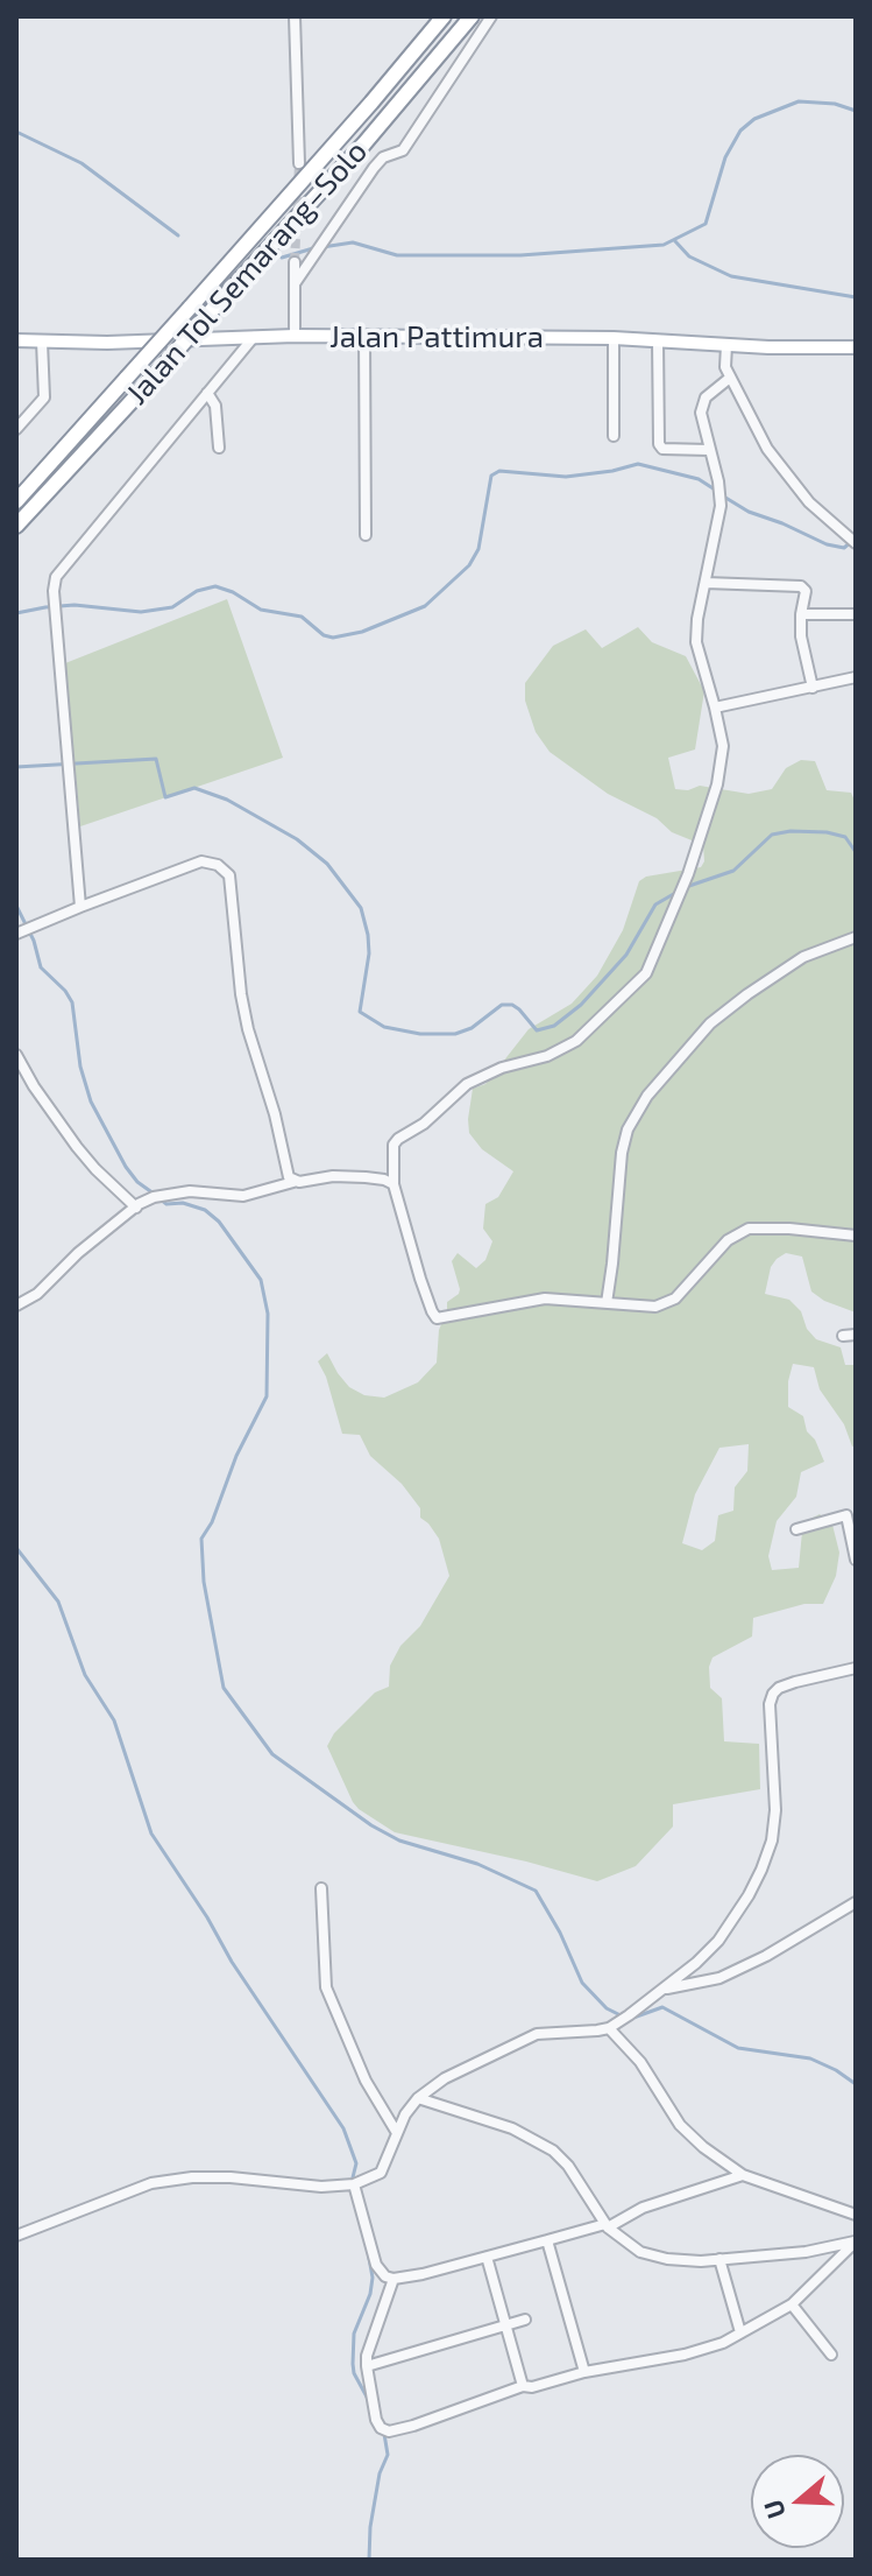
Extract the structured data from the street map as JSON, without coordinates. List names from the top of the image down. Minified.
{"streets":{"highway":["Jalan Tol Semarang–Solo"],"main road":["Jalan Pattimura"]},"north":"left"}
